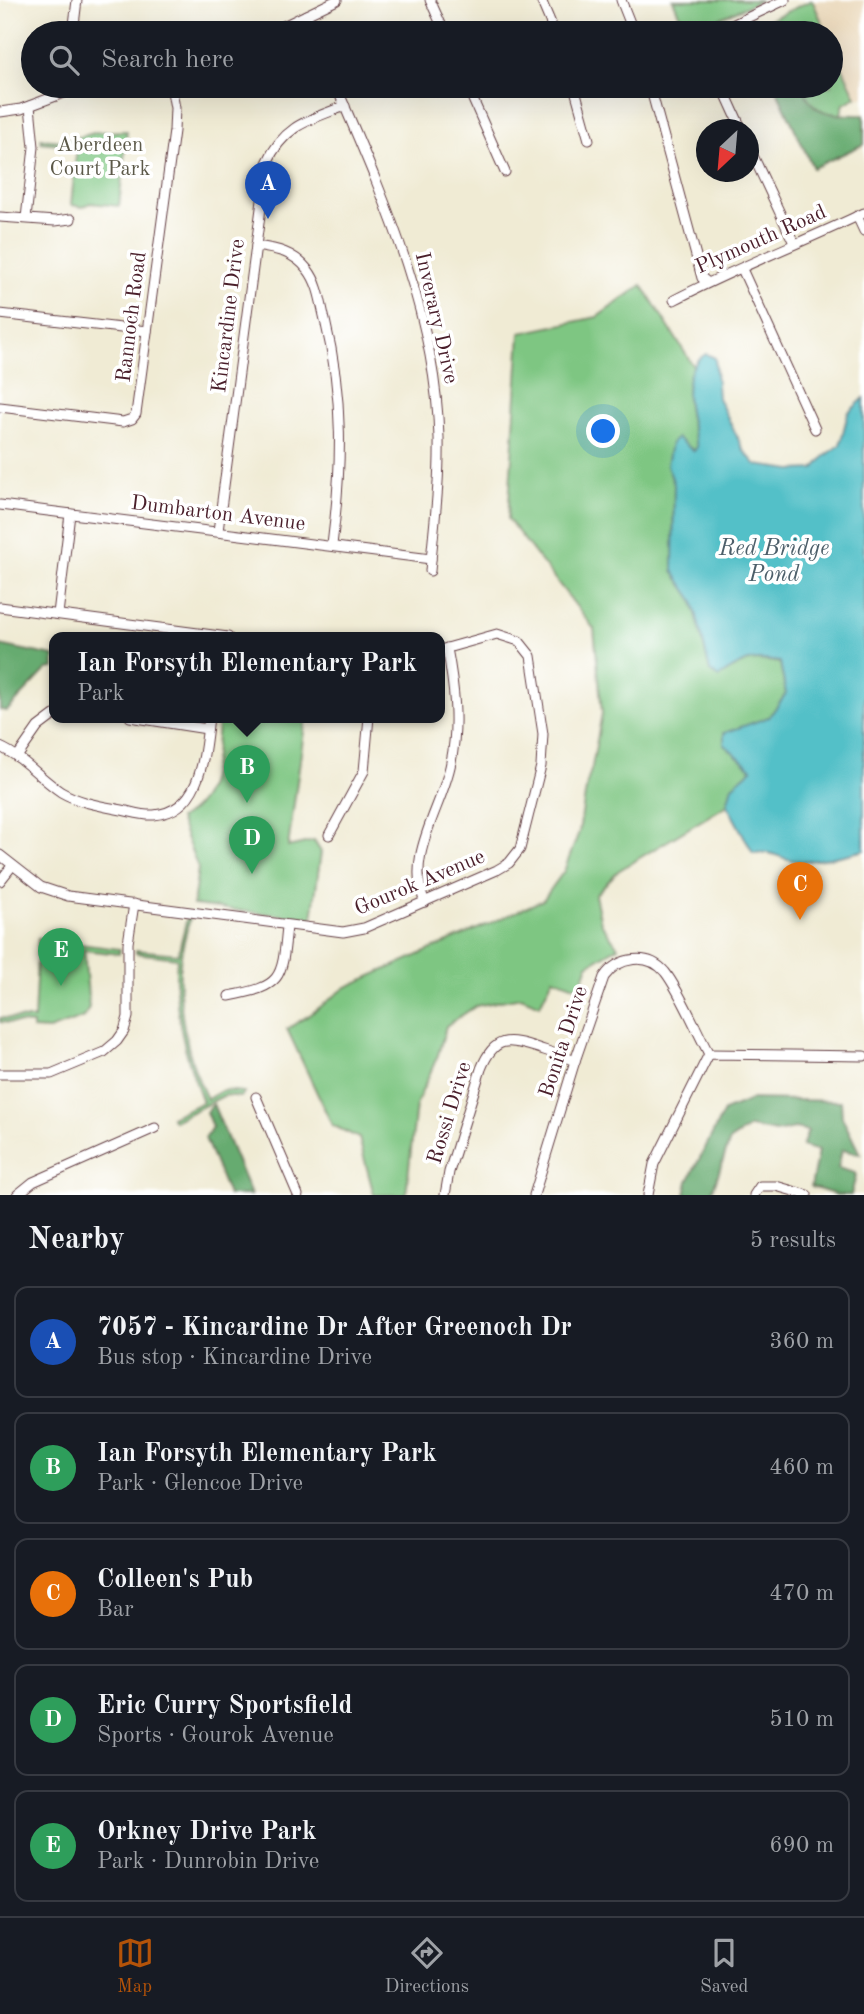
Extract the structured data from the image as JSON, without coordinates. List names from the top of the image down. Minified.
{"streets":{"street":["Plymouth Road","Kincardine Drive","Rannoch Road","Inverary Drive","Dumbarton Avenue","Gourok Avenue","Bonita Drive","Rossi Drive"]},"crossings":[["Kincardine Drive","Inverary Drive"],["Kincardine Drive","Dumbarton Avenue"],["Inverary Drive","Dumbarton Avenue"],["Bonita Drive","Rossi Drive"]],"water":["Red Bridge Pond"],"parks":["Aberdeen Court Park"],"north":"bottom left","page":{"search":"Search here","pins":["A","B","D","C","E"],"popup":["Ian Forsyth Elementary Park","Park"],"heading":["Nearby","5 results"],"list":[{"mark":"A","name":"7057 - Kincardine Dr After Greenoch Dr","note":"Bus stop · Kincardine Drive","value":"360 m"},{"mark":"B","name":"Ian Forsyth Elementary Park","note":"Park · Glencoe Drive","value":"460 m"},{"mark":"C","name":"Colleen's Pub","note":"Bar","value":"470 m"},{"mark":"D","name":"Eric Curry Sportsfield","note":"Sports · Gourok Avenue","value":"510 m"},{"mark":"E","name":"Orkney Drive Park","note":"Park · Dunrobin Drive","value":"690 m"}],"nav":["Map","Directions","Saved"]}}
